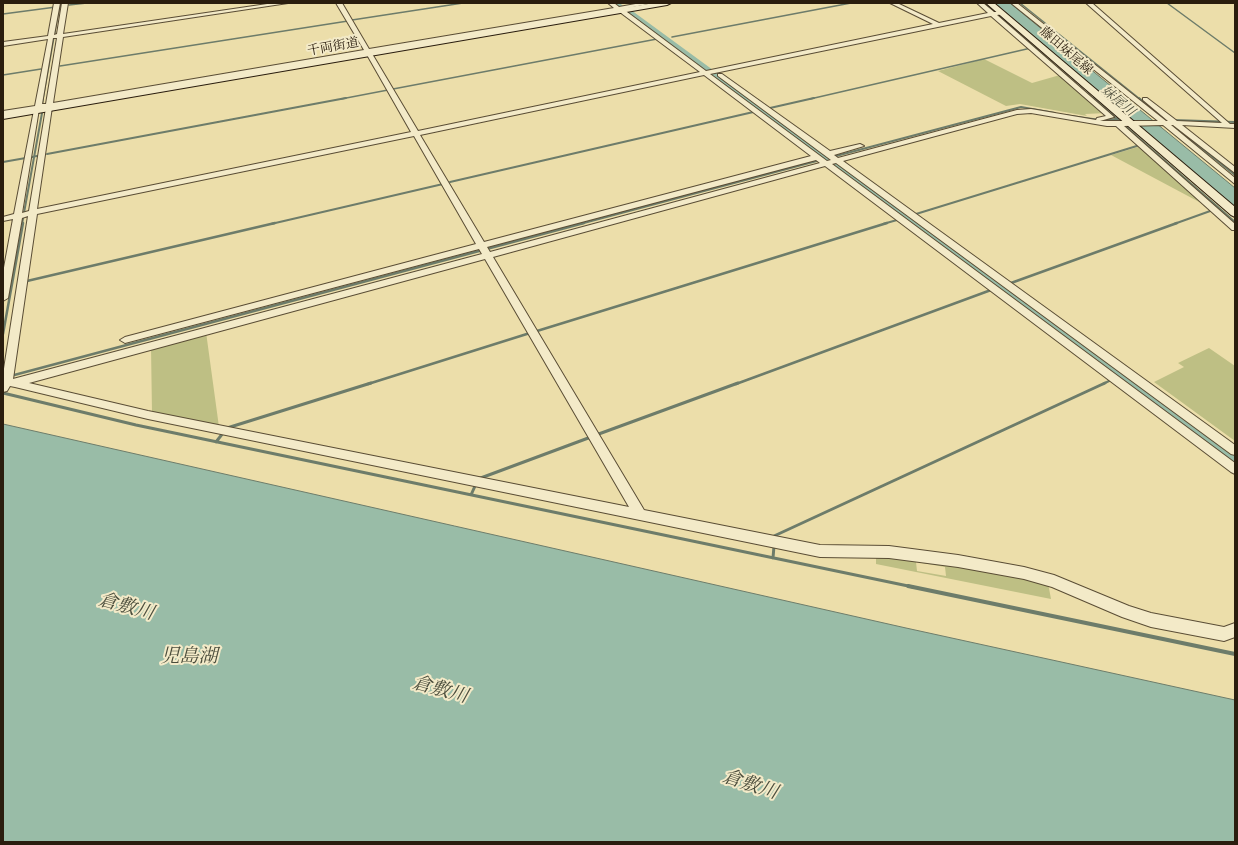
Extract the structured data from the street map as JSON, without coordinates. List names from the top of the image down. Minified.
{"streets":{"street":["千両街道","藤田妹尾線"]},"water":["妹尾川","倉敷川","児島湖"]}
